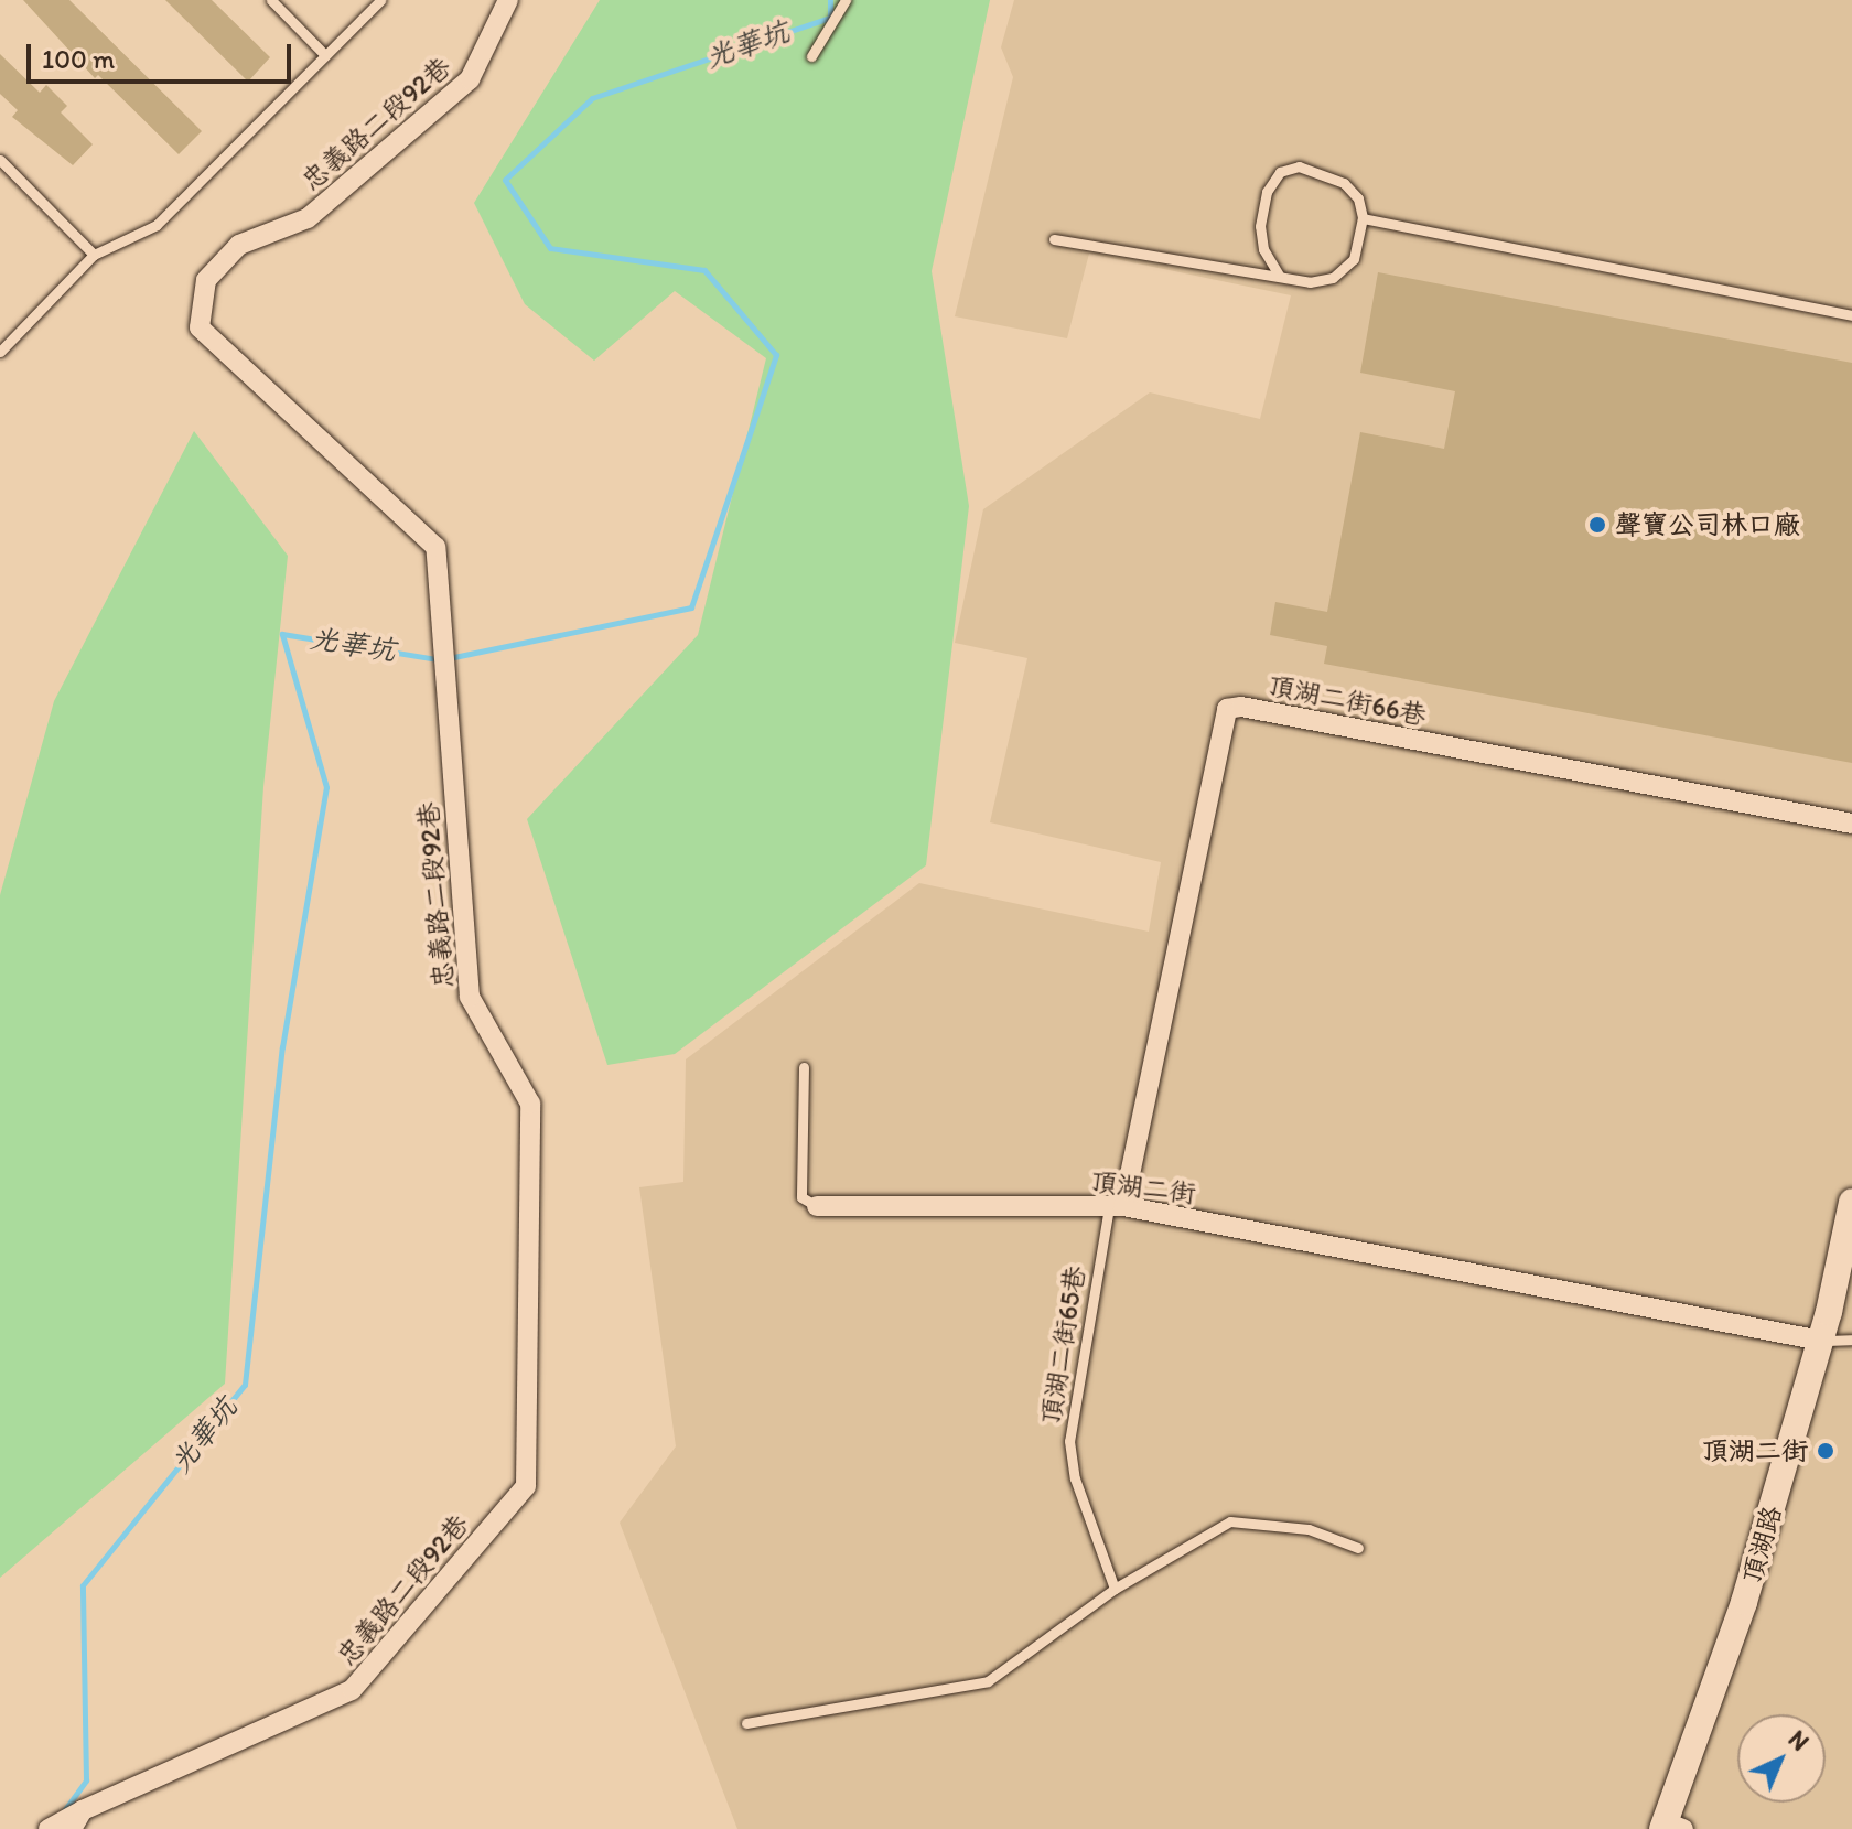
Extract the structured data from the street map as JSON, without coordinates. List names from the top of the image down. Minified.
{"streets":{"street":["忠義路二段92巷","頂湖二街66巷","頂湖二街","頂湖路"],"lane":["頂湖二街65巷"]},"crossings":[["頂湖二街66巷","頂湖二街"],["頂湖二街66巷","頂湖二街65巷"],["頂湖二街","頂湖二街65巷"],["頂湖二街","頂湖路"]],"water":["光華坑"],"places":["聲寶公司林口廠","頂湖二街"],"scale_bar":"100 m","north":"top right"}
